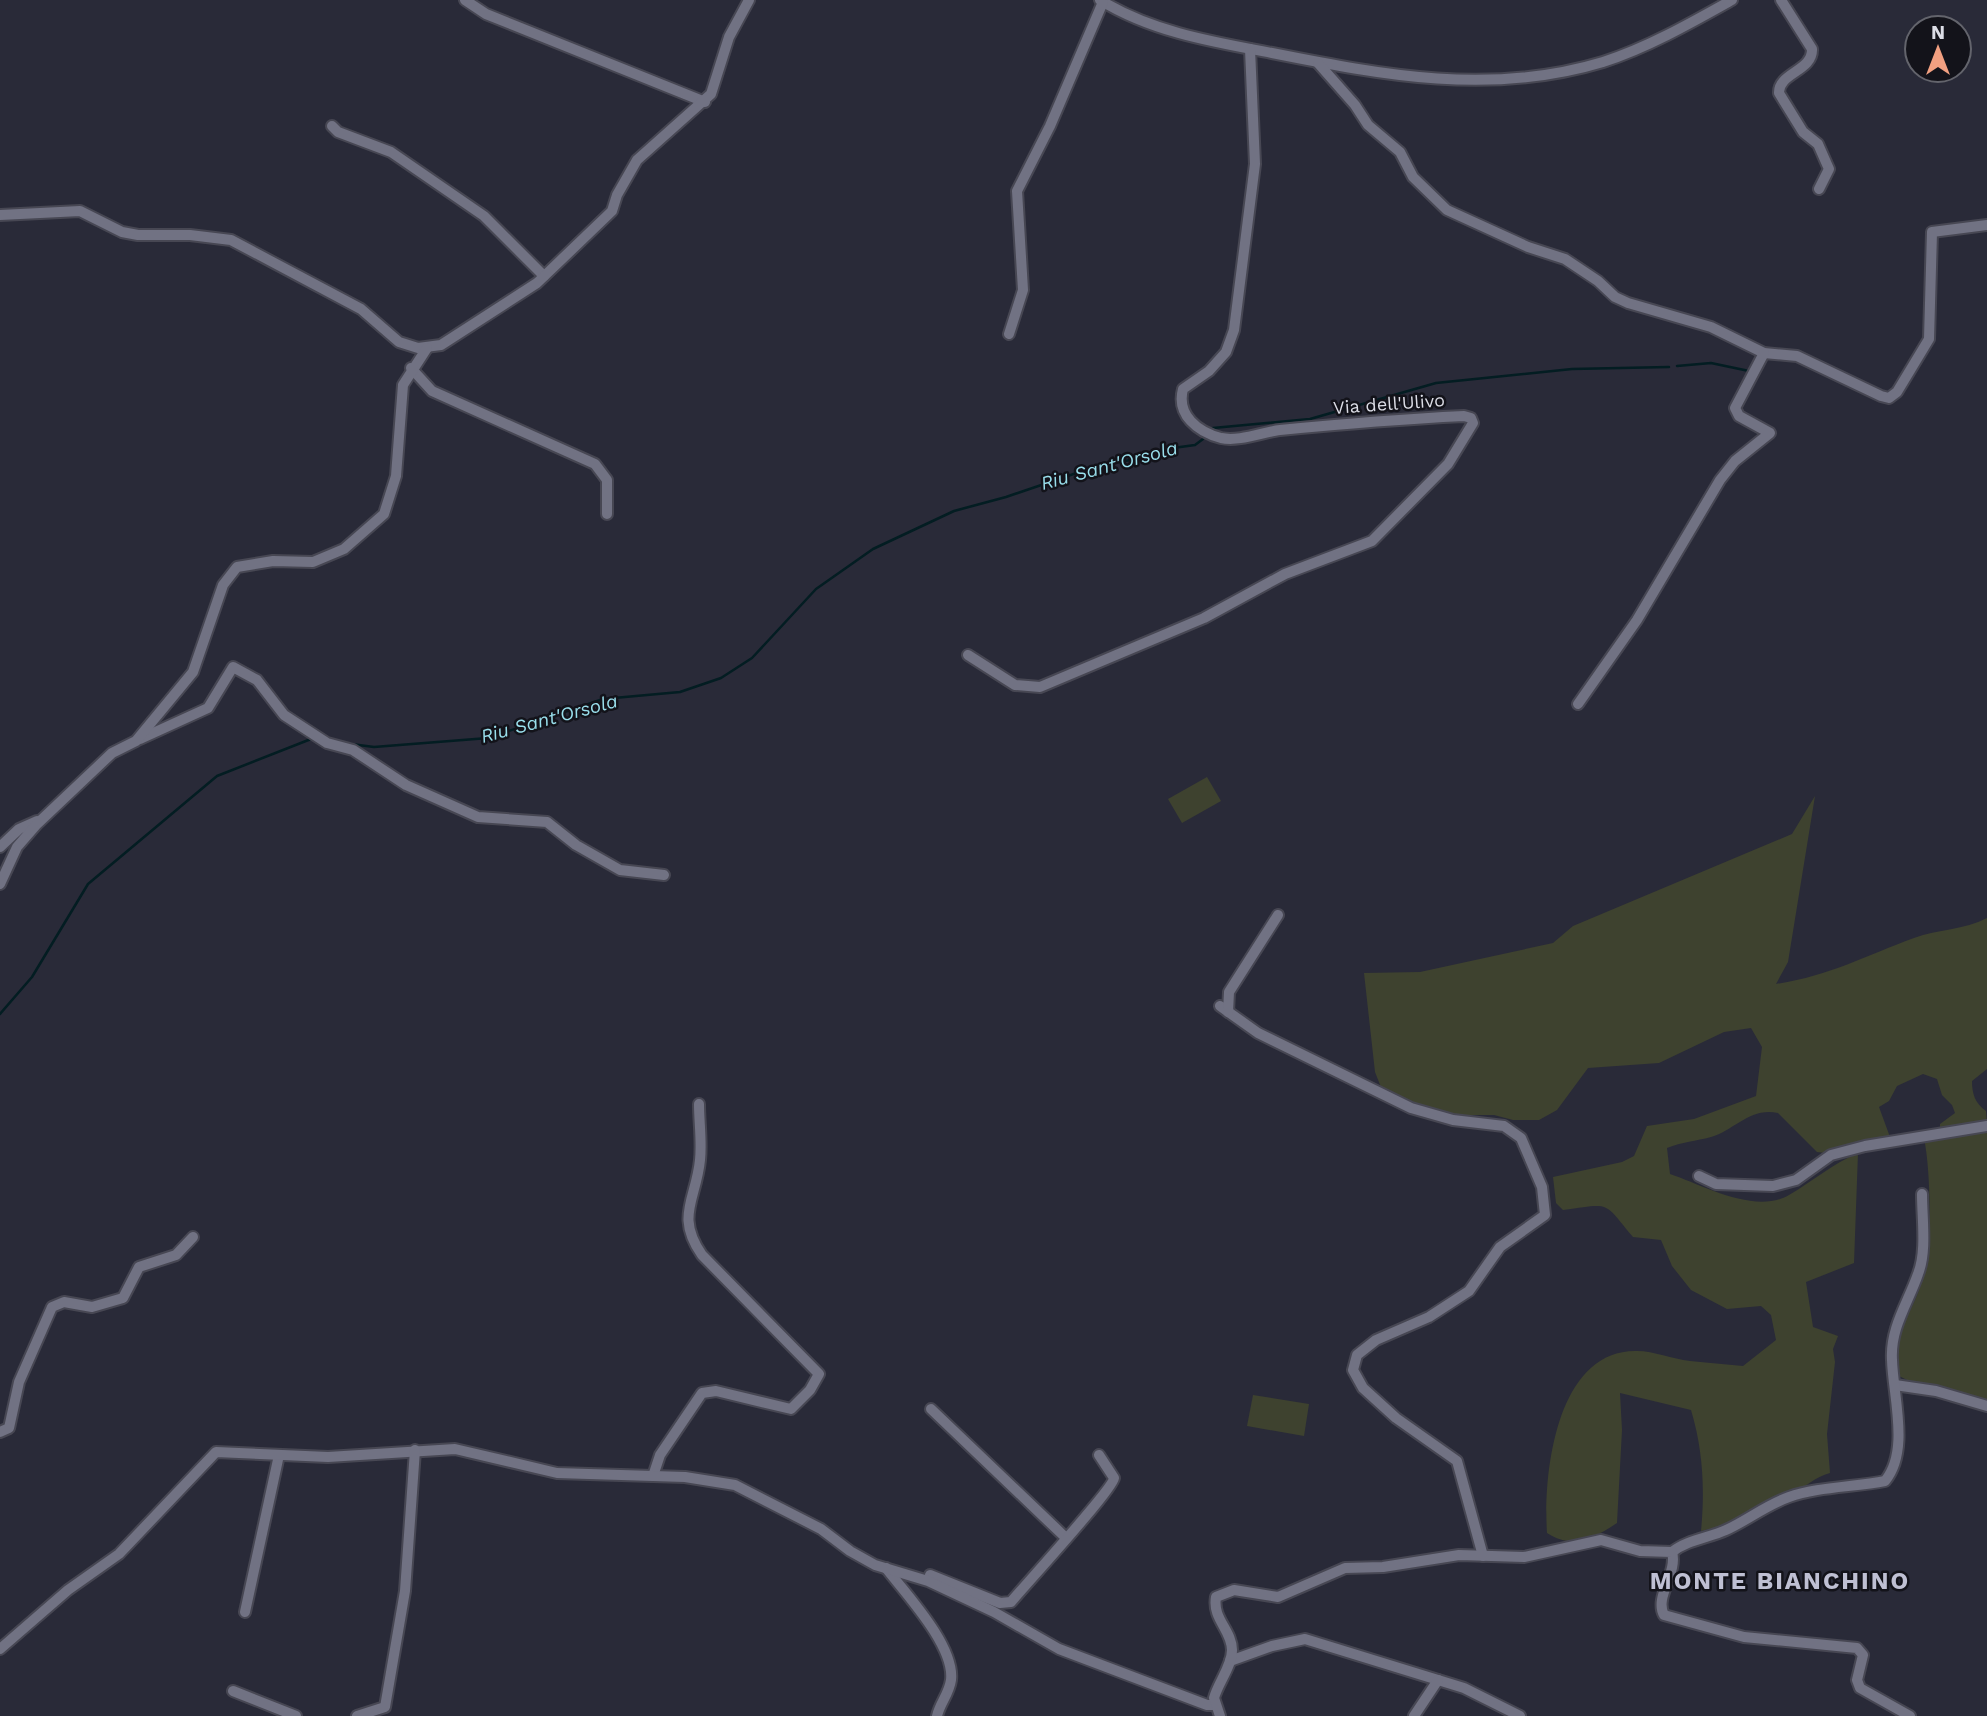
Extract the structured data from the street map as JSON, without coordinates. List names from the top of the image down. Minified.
{"streets":{"street":["Via dell'Ulivo"]},"districts":["MONTE BIANCHINO"],"water":["Riu Sant'Orsola"],"north":"top"}
